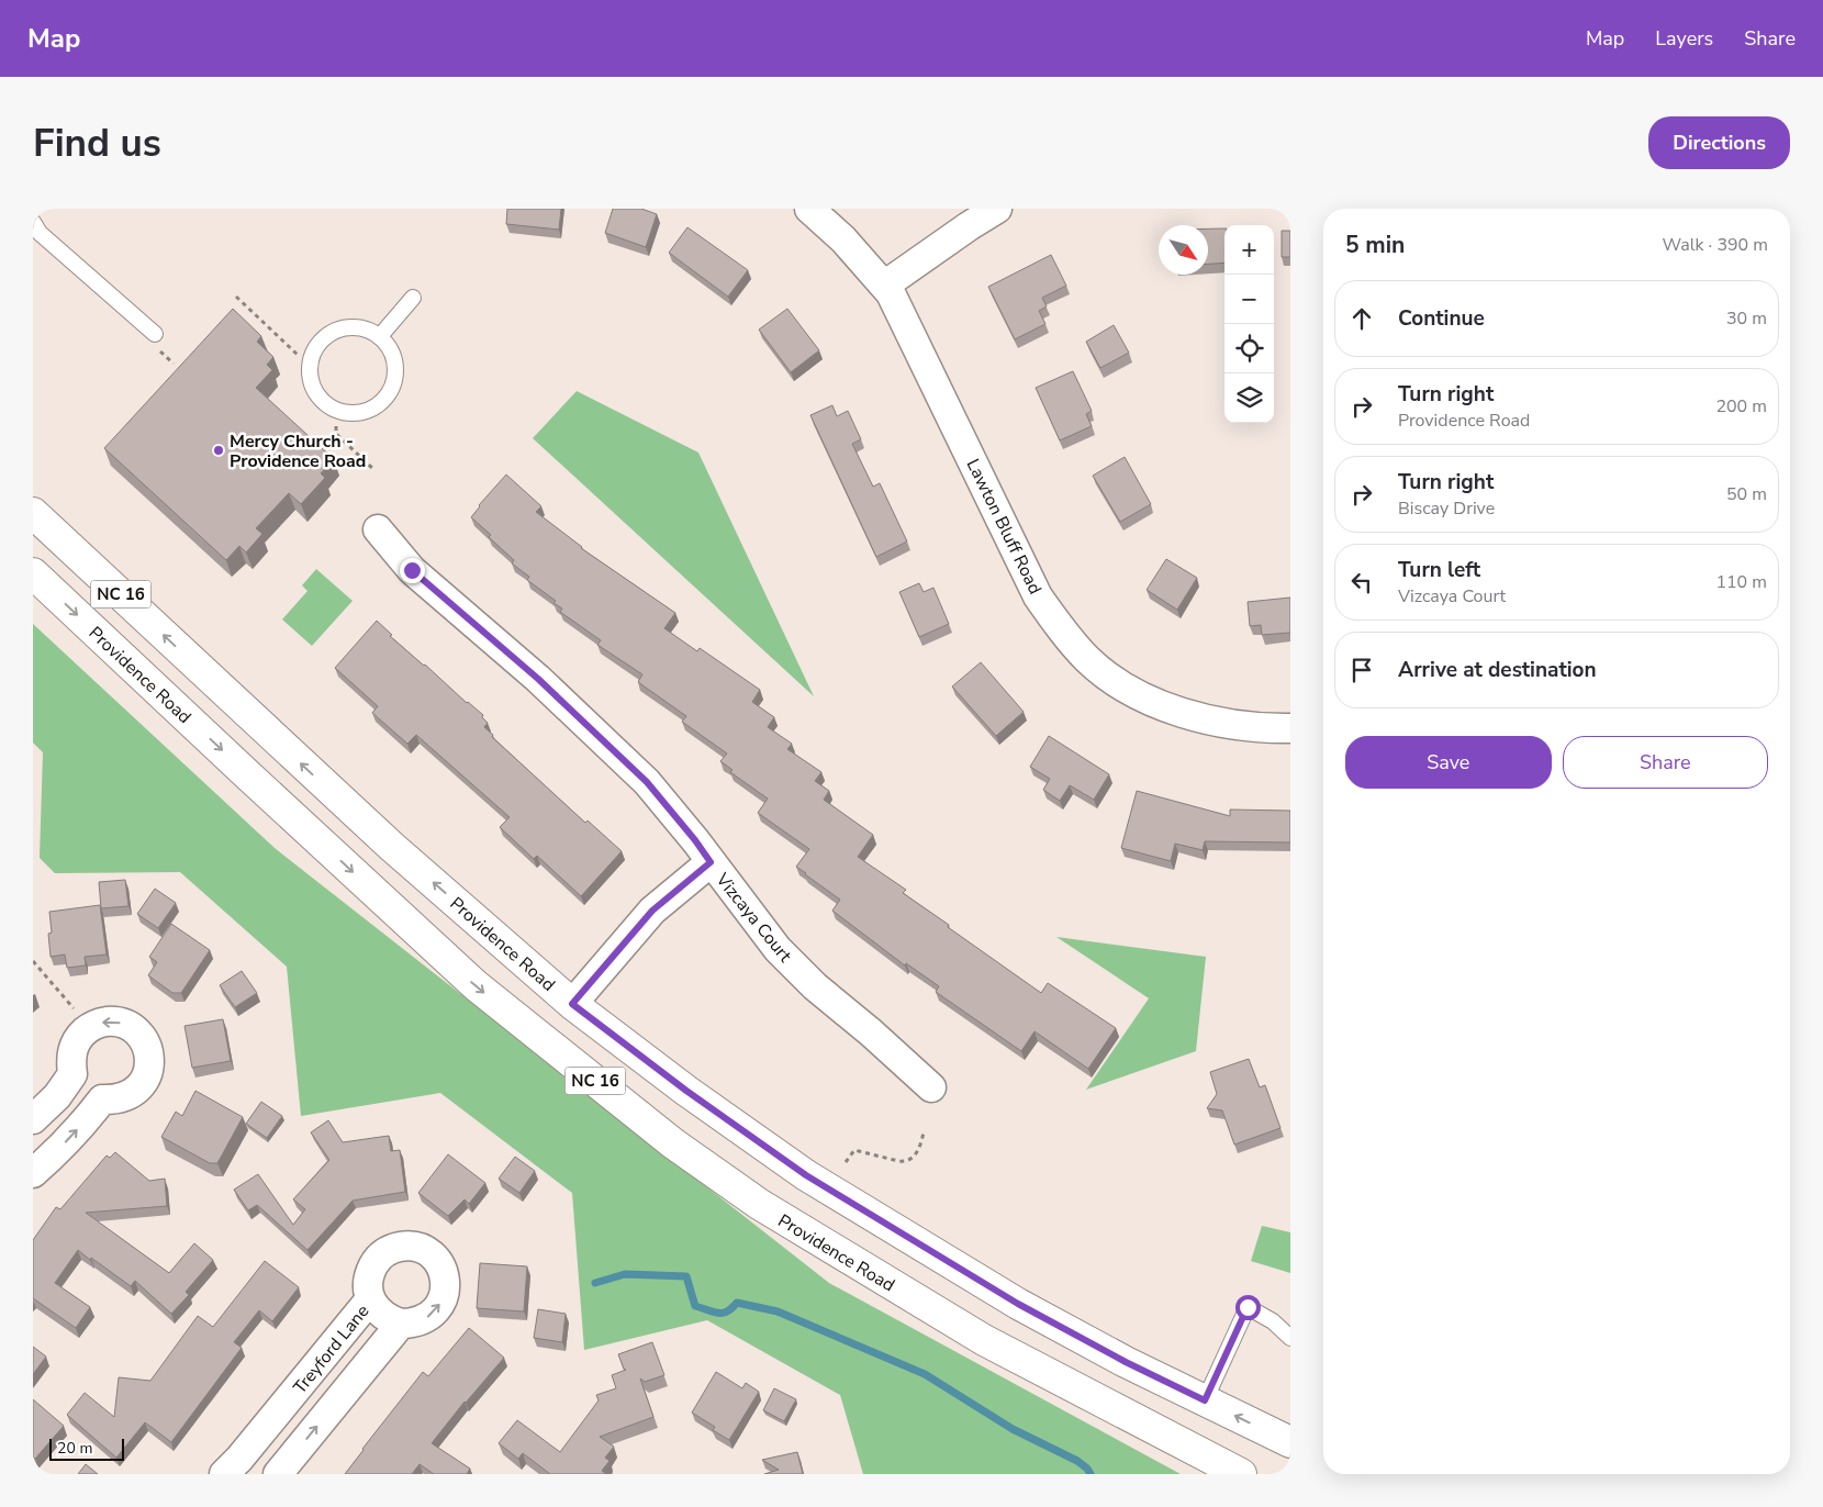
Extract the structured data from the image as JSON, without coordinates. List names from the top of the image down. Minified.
{"streets":{"main road":["NC 16","Providence Road"],"street":["Lawton Bluff Road","Vizcaya Court","Treyford Lane"]},"places":["Mercy Church - Providence Road"],"scale_bar":"20 m","north":"bottom right","page":{"header":"Map","nav":["Map","Layers","Share"],"buttons":["Directions",["Save","Share"]],"title":"Find us","heading":["5 min","Walk · 390 m"],"map_buttons":["+","−"],"list":[["Continue","30 m"],["Turn right","Providence Road","200 m"],["Turn right","Biscay Drive","50 m"],["Turn left","Vizcaya Court","110 m"],"Arrive at destination"],"scale":"20 m"}}
